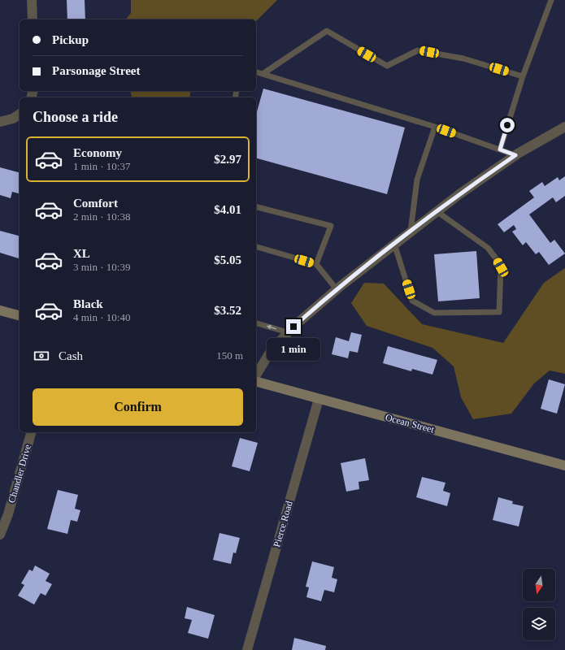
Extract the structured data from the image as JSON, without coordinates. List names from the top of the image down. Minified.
{"streets":{"main road":["Ocean Street"],"street":["Chandler Drive","Pierce Road"]},"crossings":[["Ocean Street","Pierce Road"]],"north":"bottom","page":{"banner":["Pickup","Parsonage Street"],"heading":"Choose a ride","list":[{"name":"Economy","note":"1 min · 10:37","value":"$2.97"},{"name":"Comfort","note":"2 min · 10:38","value":"$4.01"},{"name":"XL","note":"3 min · 10:39","value":"$5.05"},{"name":"Black","note":"4 min · 10:40","value":"$3.52"}],"bubble":"1 min","pay":["Cash","150 m"],"buttons":"Confirm"}}
